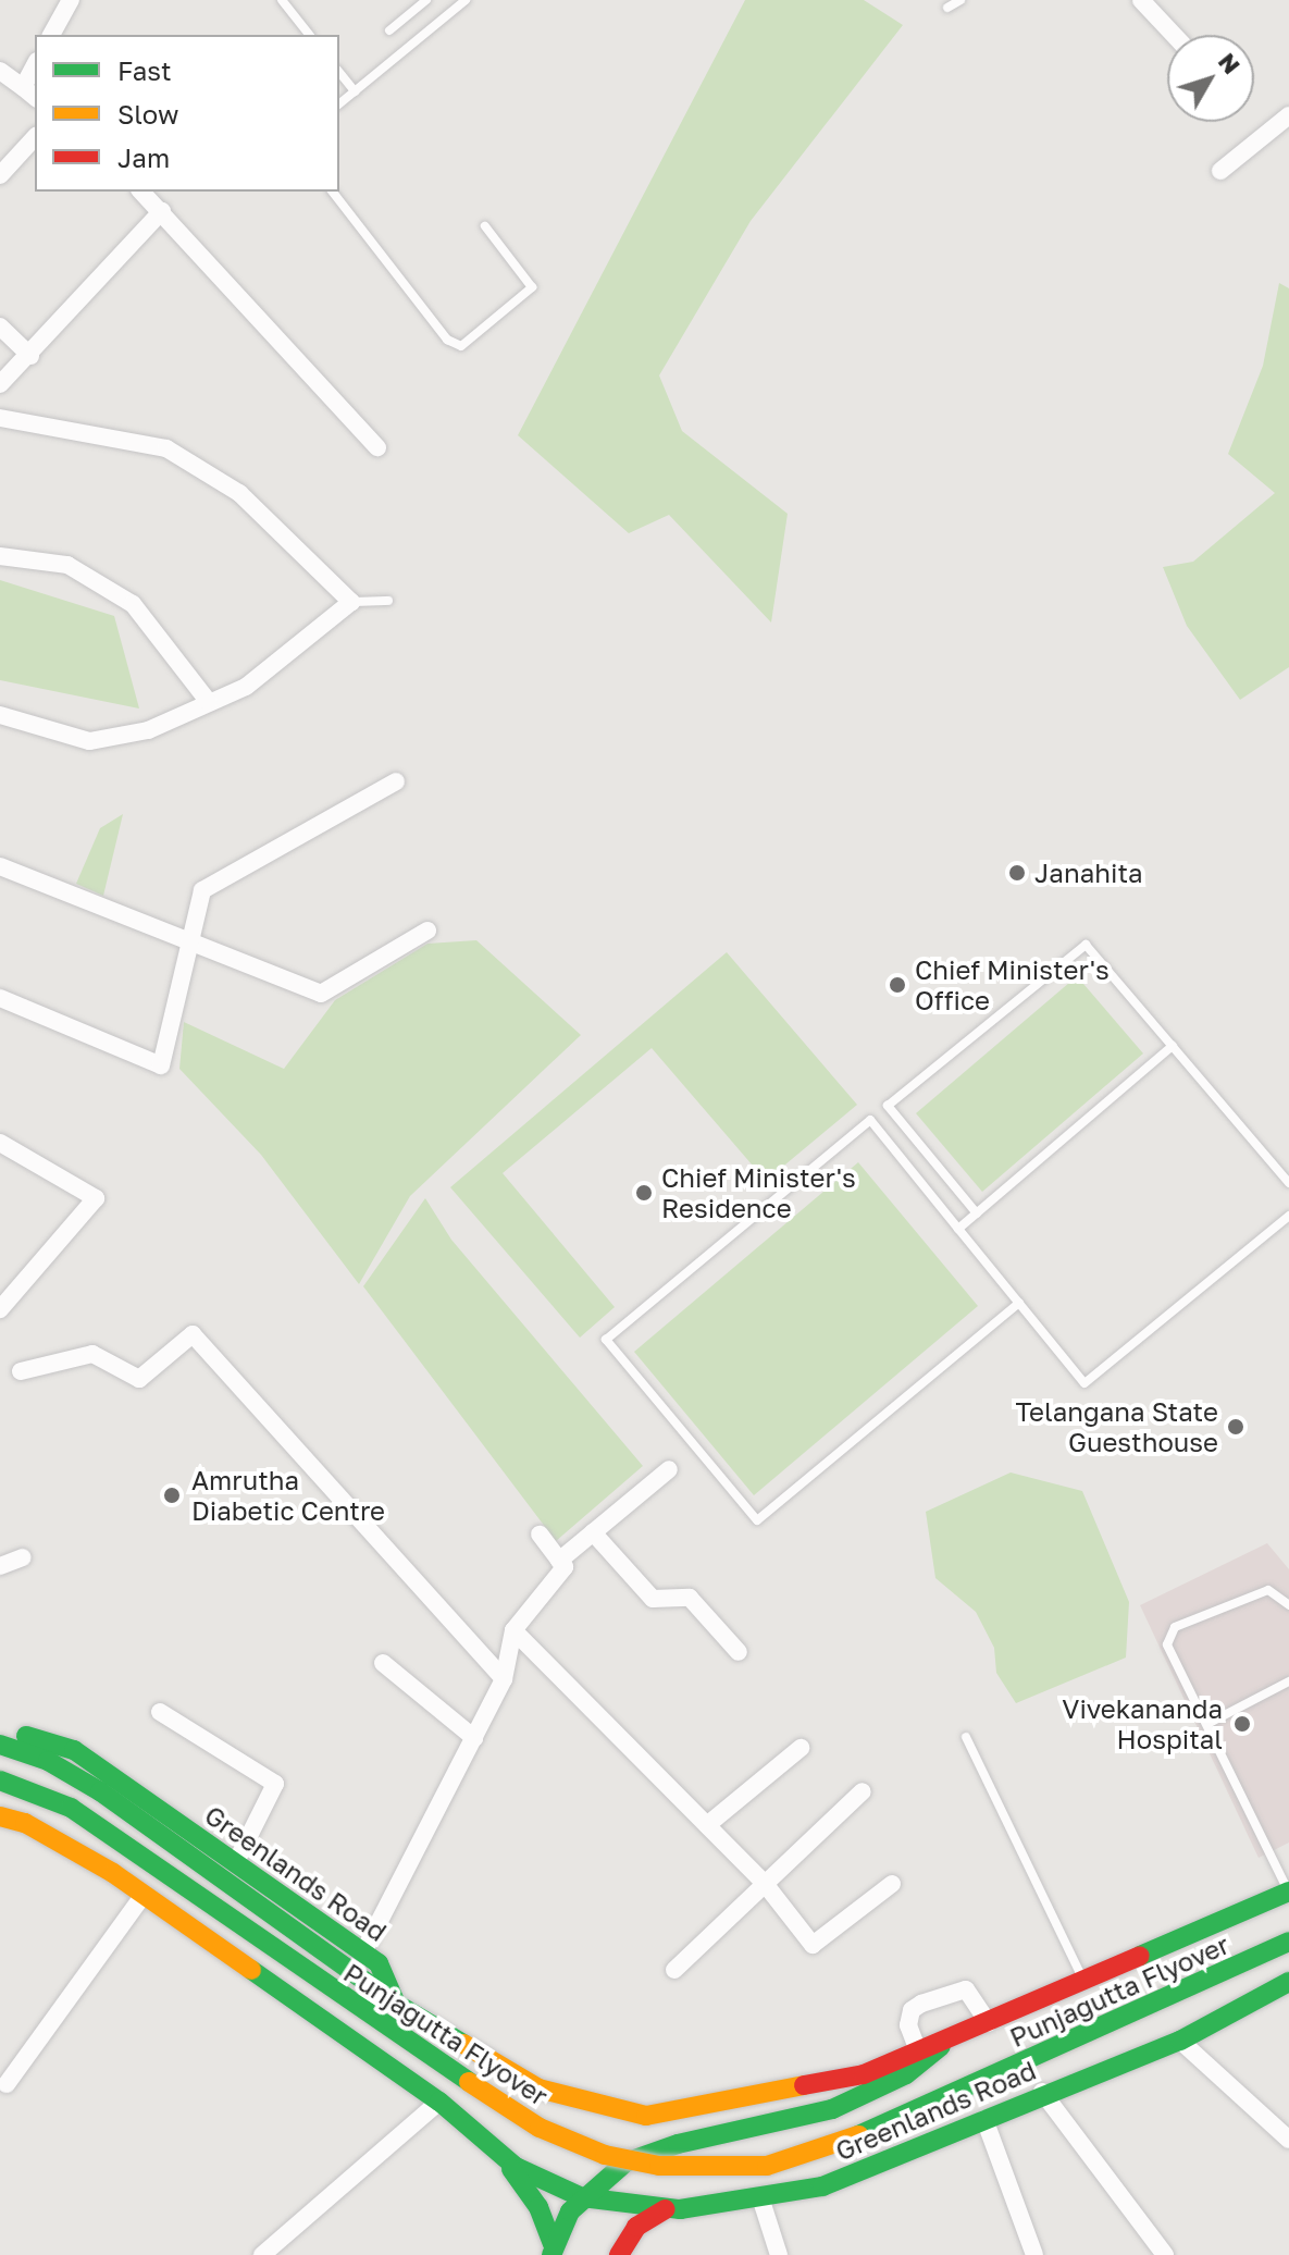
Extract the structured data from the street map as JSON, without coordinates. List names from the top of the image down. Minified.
{"streets":{"main road":["Greenlands Road","Punjagutta Flyover"]},"crossings":[["Greenlands Road","Punjagutta Flyover"]],"places":["Janahita","Chief Minister's Office","Chief Minister's Residence","Telangana State Guesthouse","Amrutha Diabetic Centre","Vivekananda Hospital"],"legend":["Fast","Slow","Jam"],"north":"top right"}
